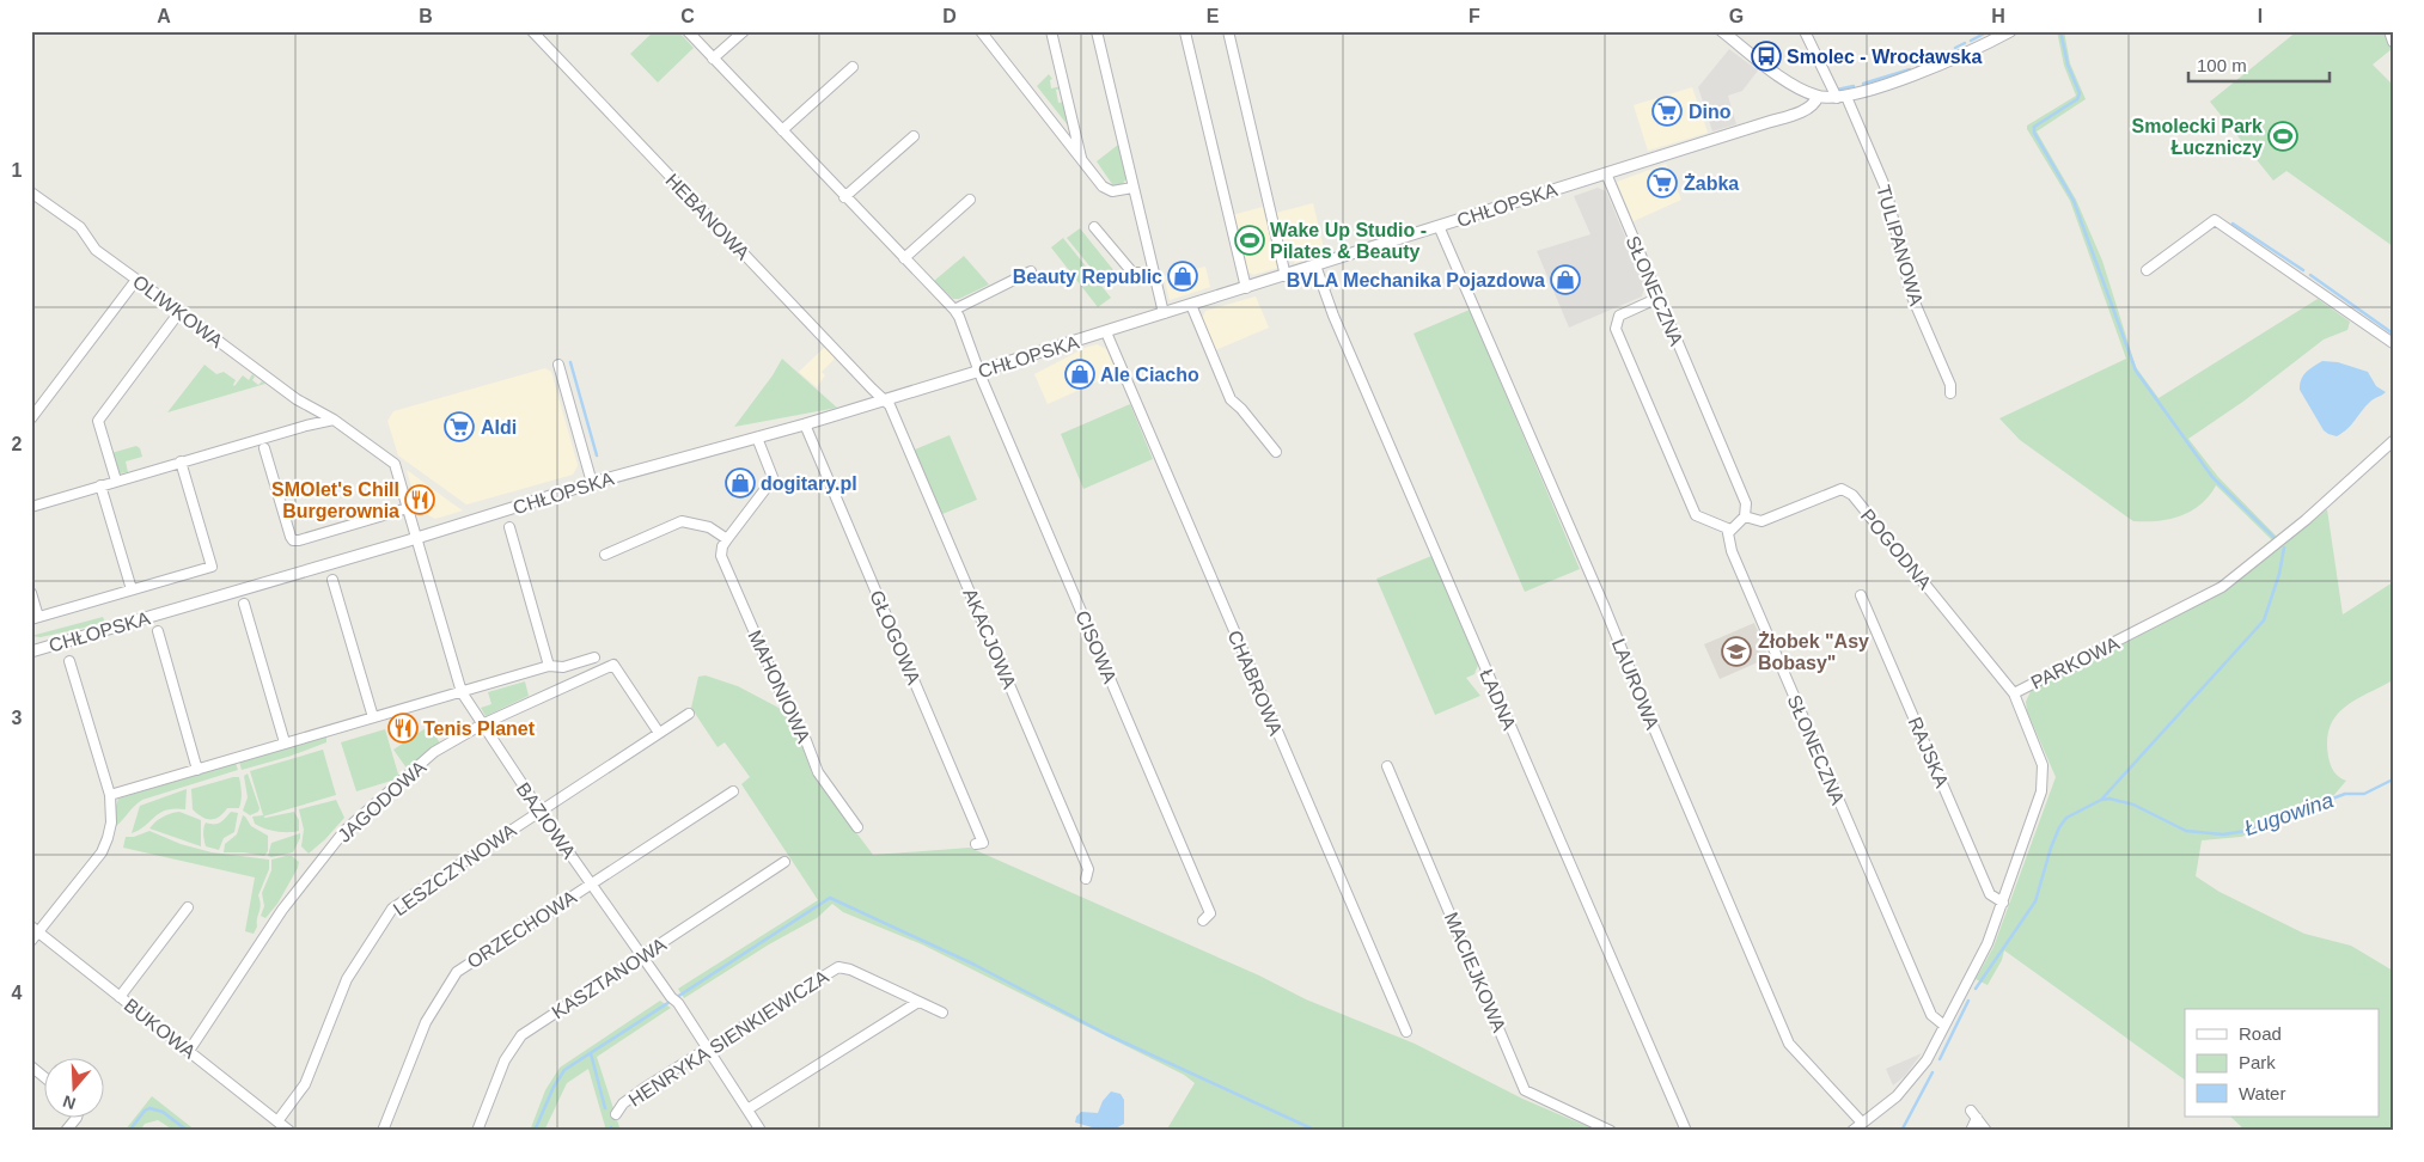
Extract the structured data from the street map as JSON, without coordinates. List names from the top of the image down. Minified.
{"streets":{"street":["CHŁOPSKA","HEBANOWA","TULIPANOWA","SŁONECZNA","OLIWKOWA","POGODNA","GŁOGOWA","AKACJOWA","CISOWA","PARKOWA","CHABROWA","LAUROWA","MAHONIOWA","ŁADNA","RAJSKA","JAGODOWA","BAZIOWA","LESZCZYNOWA","ORZECHOWA","MACIEJKOWA","KASZTANOWA","BUKOWA","HENRYKA SIENKIEWICZA"]},"crossings":[["CHŁOPSKA","HEBANOWA"],["CHŁOPSKA","SŁONECZNA"],["CHŁOPSKA","OLIWKOWA"],["CHŁOPSKA","GŁOGOWA"],["CHŁOPSKA","AKACJOWA"],["CHŁOPSKA","CISOWA"],["CHŁOPSKA","CHABROWA"],["CHŁOPSKA","LAUROWA"],["CHŁOPSKA","ŁADNA"],["CHŁOPSKA","BAZIOWA"],["HEBANOWA","AKACJOWA"],["SŁONECZNA","POGODNA"],["SŁONECZNA","PARKOWA"],["OLIWKOWA","BAZIOWA"],["POGODNA","PARKOWA"],["PARKOWA","LAUROWA"],["PARKOWA","RAJSKA"],["JAGODOWA","BAZIOWA"],["JAGODOWA","LESZCZYNOWA"],["JAGODOWA","BUKOWA"],["BAZIOWA","LESZCZYNOWA"],["BAZIOWA","ORZECHOWA"],["BAZIOWA","KASZTANOWA"],["BAZIOWA","HENRYKA SIENKIEWICZA"],["LESZCZYNOWA","BUKOWA"]],"water":["Ługowina"],"places":{"bus stop":["Smolec - Wrocławska"],"supermarket":["Dino","Żabka","Aldi"],"sports":["Smolecki Park Łuczniczy","Wake Up Studio - Pilates & Beauty"],"shop":["Beauty Republic","BVLA Mechanika Pojazdowa","Ale Ciacho","dogitary.pl"],"restaurant":["SMOlet's Chill Burgerownia","Tenis Planet"],"school or university":["Żłobek \"Asy Bobasy\""]},"legend":["Road","Park","Water"],"scale_bar":"100 m","north":"bottom","grid":{"columns":["A","B","C","D","E","F","G","H","I"],"rows":["1","2","3","4"]}}
